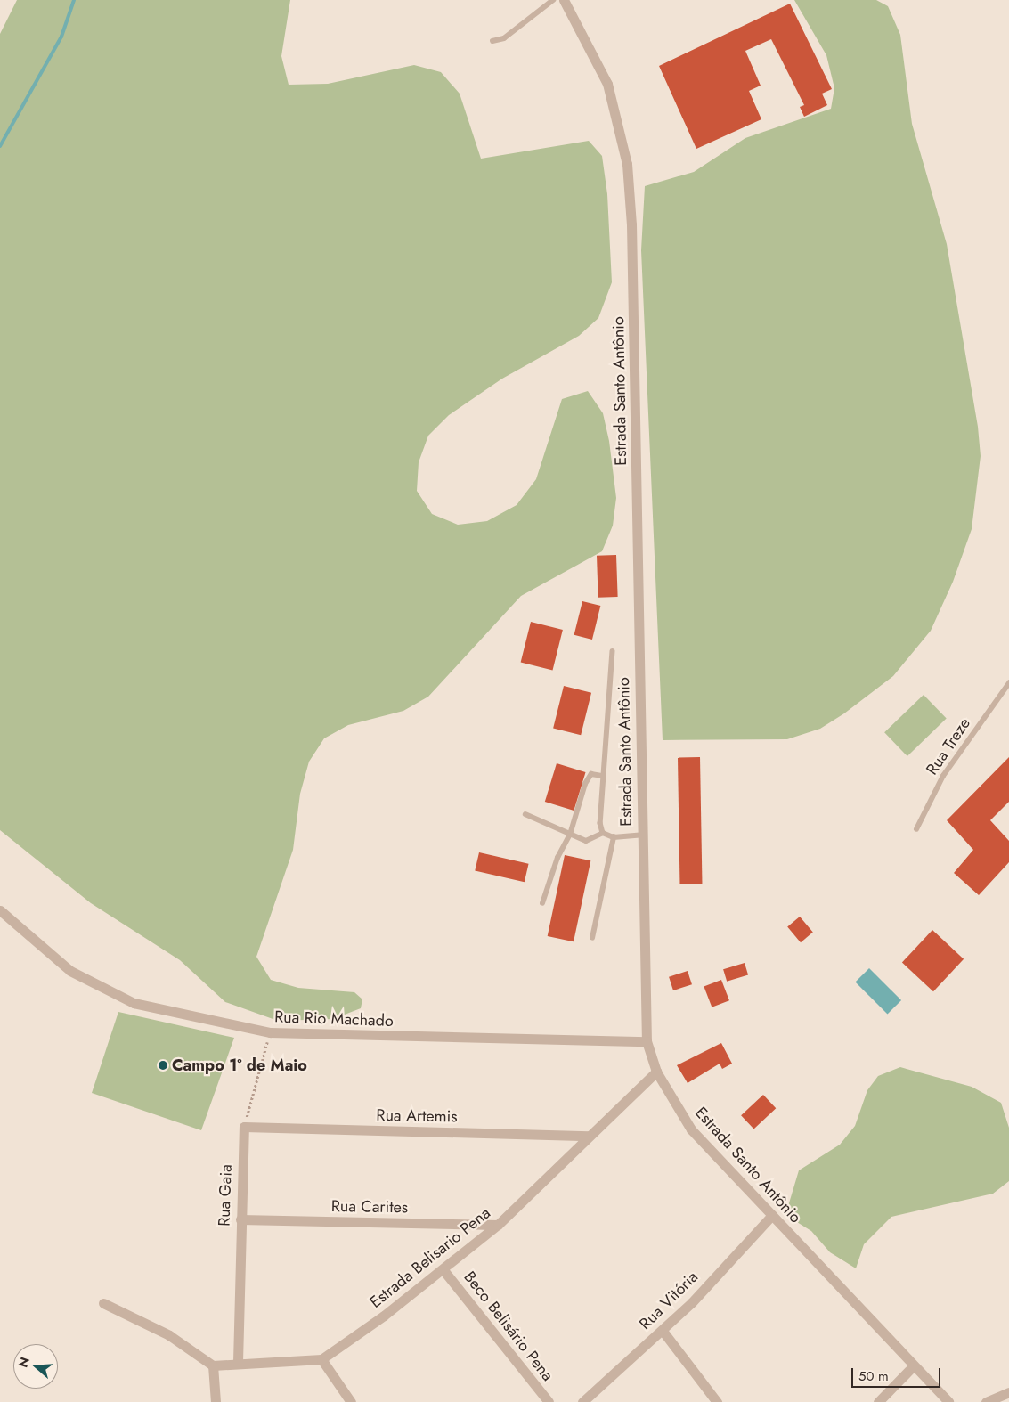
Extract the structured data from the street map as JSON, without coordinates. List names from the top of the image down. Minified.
{"streets":{"street":["Estrada Santo Antônio","Rua Rio Machado","Rua Artemis","Rua Gaia","Rua Carites","Estrada Belisario Pena","Rua Vitória","Beco Belisário Pena"],"lane":["Rua Treze"]},"crossings":[["Estrada Santo Antônio","Rua Rio Machado"],["Estrada Santo Antônio","Estrada Belisario Pena"],["Estrada Santo Antônio","Rua Vitória"],["Rua Artemis","Rua Gaia"],["Rua Artemis","Estrada Belisario Pena"],["Rua Gaia","Rua Carites"],["Rua Carites","Estrada Belisario Pena"],["Estrada Belisario Pena","Beco Belisário Pena"]],"places":["Campo 1º de Maio"],"scale_bar":"50 m","north":"left"}
